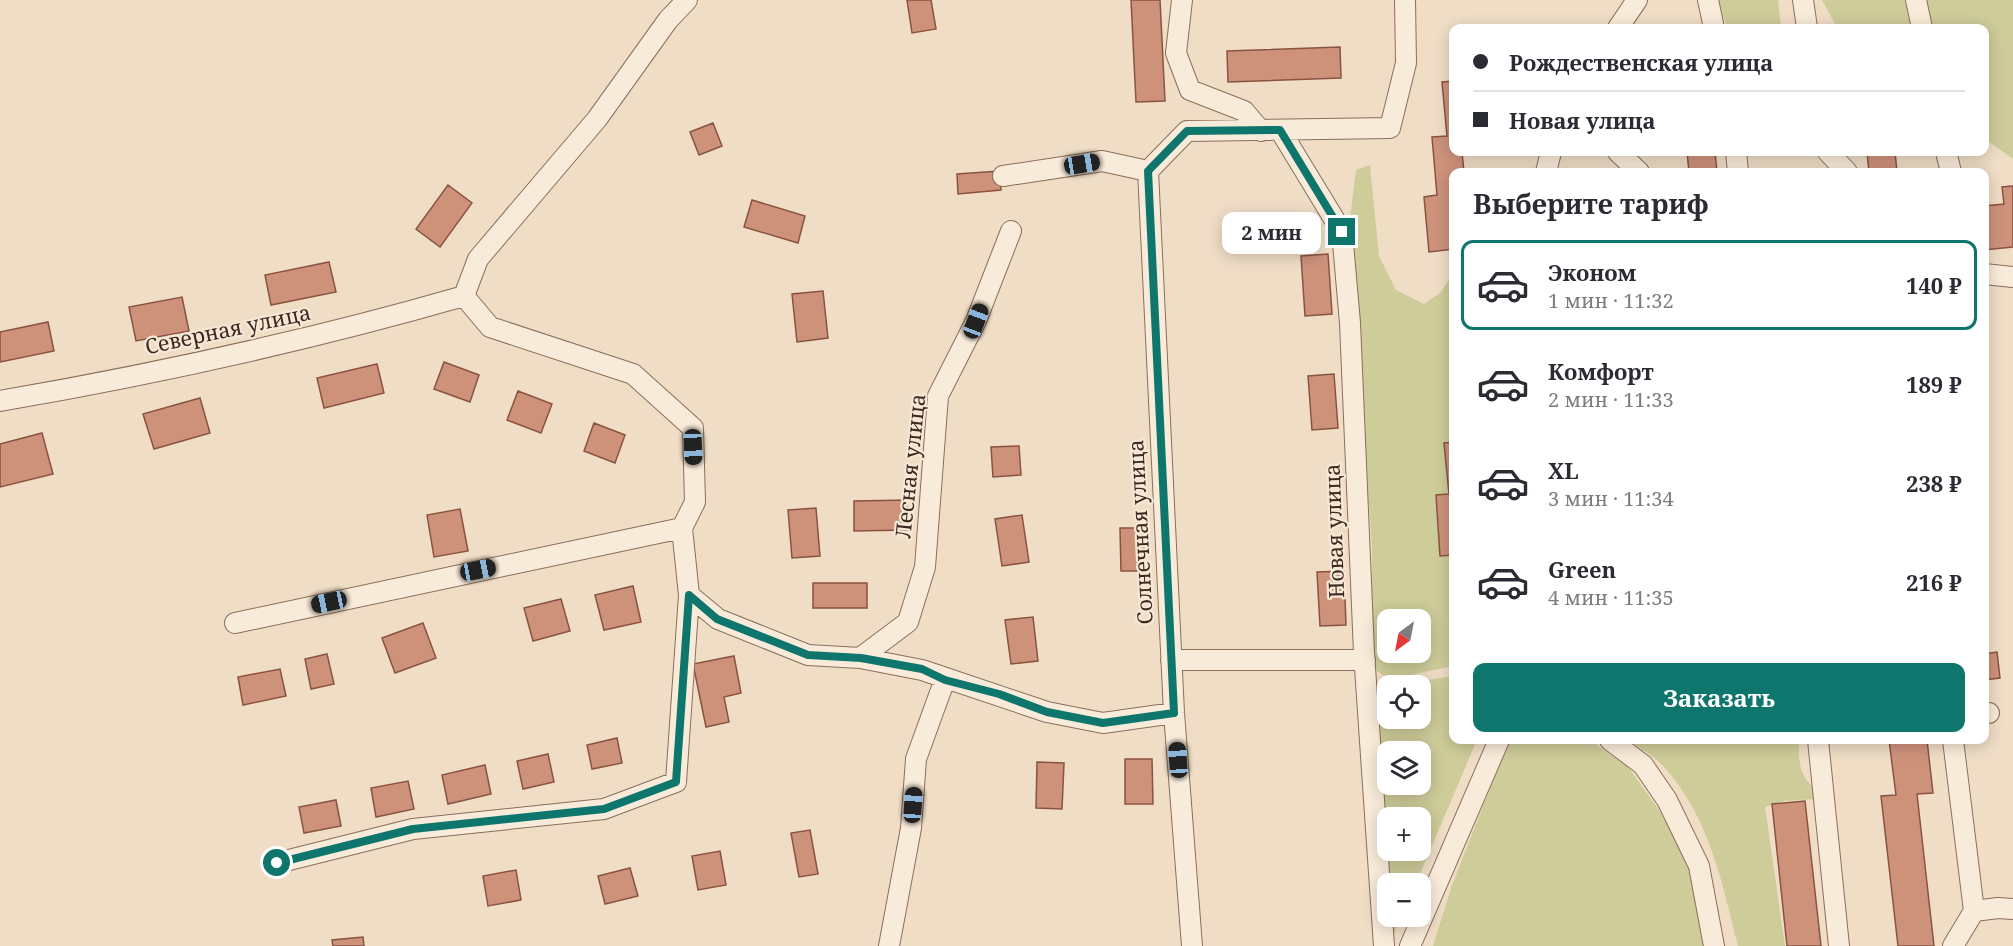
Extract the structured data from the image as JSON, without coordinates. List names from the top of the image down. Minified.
{"streets":{"street":["Северная улица","Лесная улица","Новая улица","Солнечная улица"]},"north":"bottom left","page":{"banner":["Рождественская улица","Новая улица"],"heading":"Выберите тариф","bubble":"2 мин","list":[{"name":"Эконом","note":"1 мин · 11:32","value":"140 ₽"},{"name":"Комфорт","note":"2 мин · 11:33","value":"189 ₽"},{"name":"XL","note":"3 мин · 11:34","value":"238 ₽"},{"name":"Green","note":"4 мин · 11:35","value":"216 ₽"}],"map_buttons":["+","−"],"buttons":"Заказать"}}
